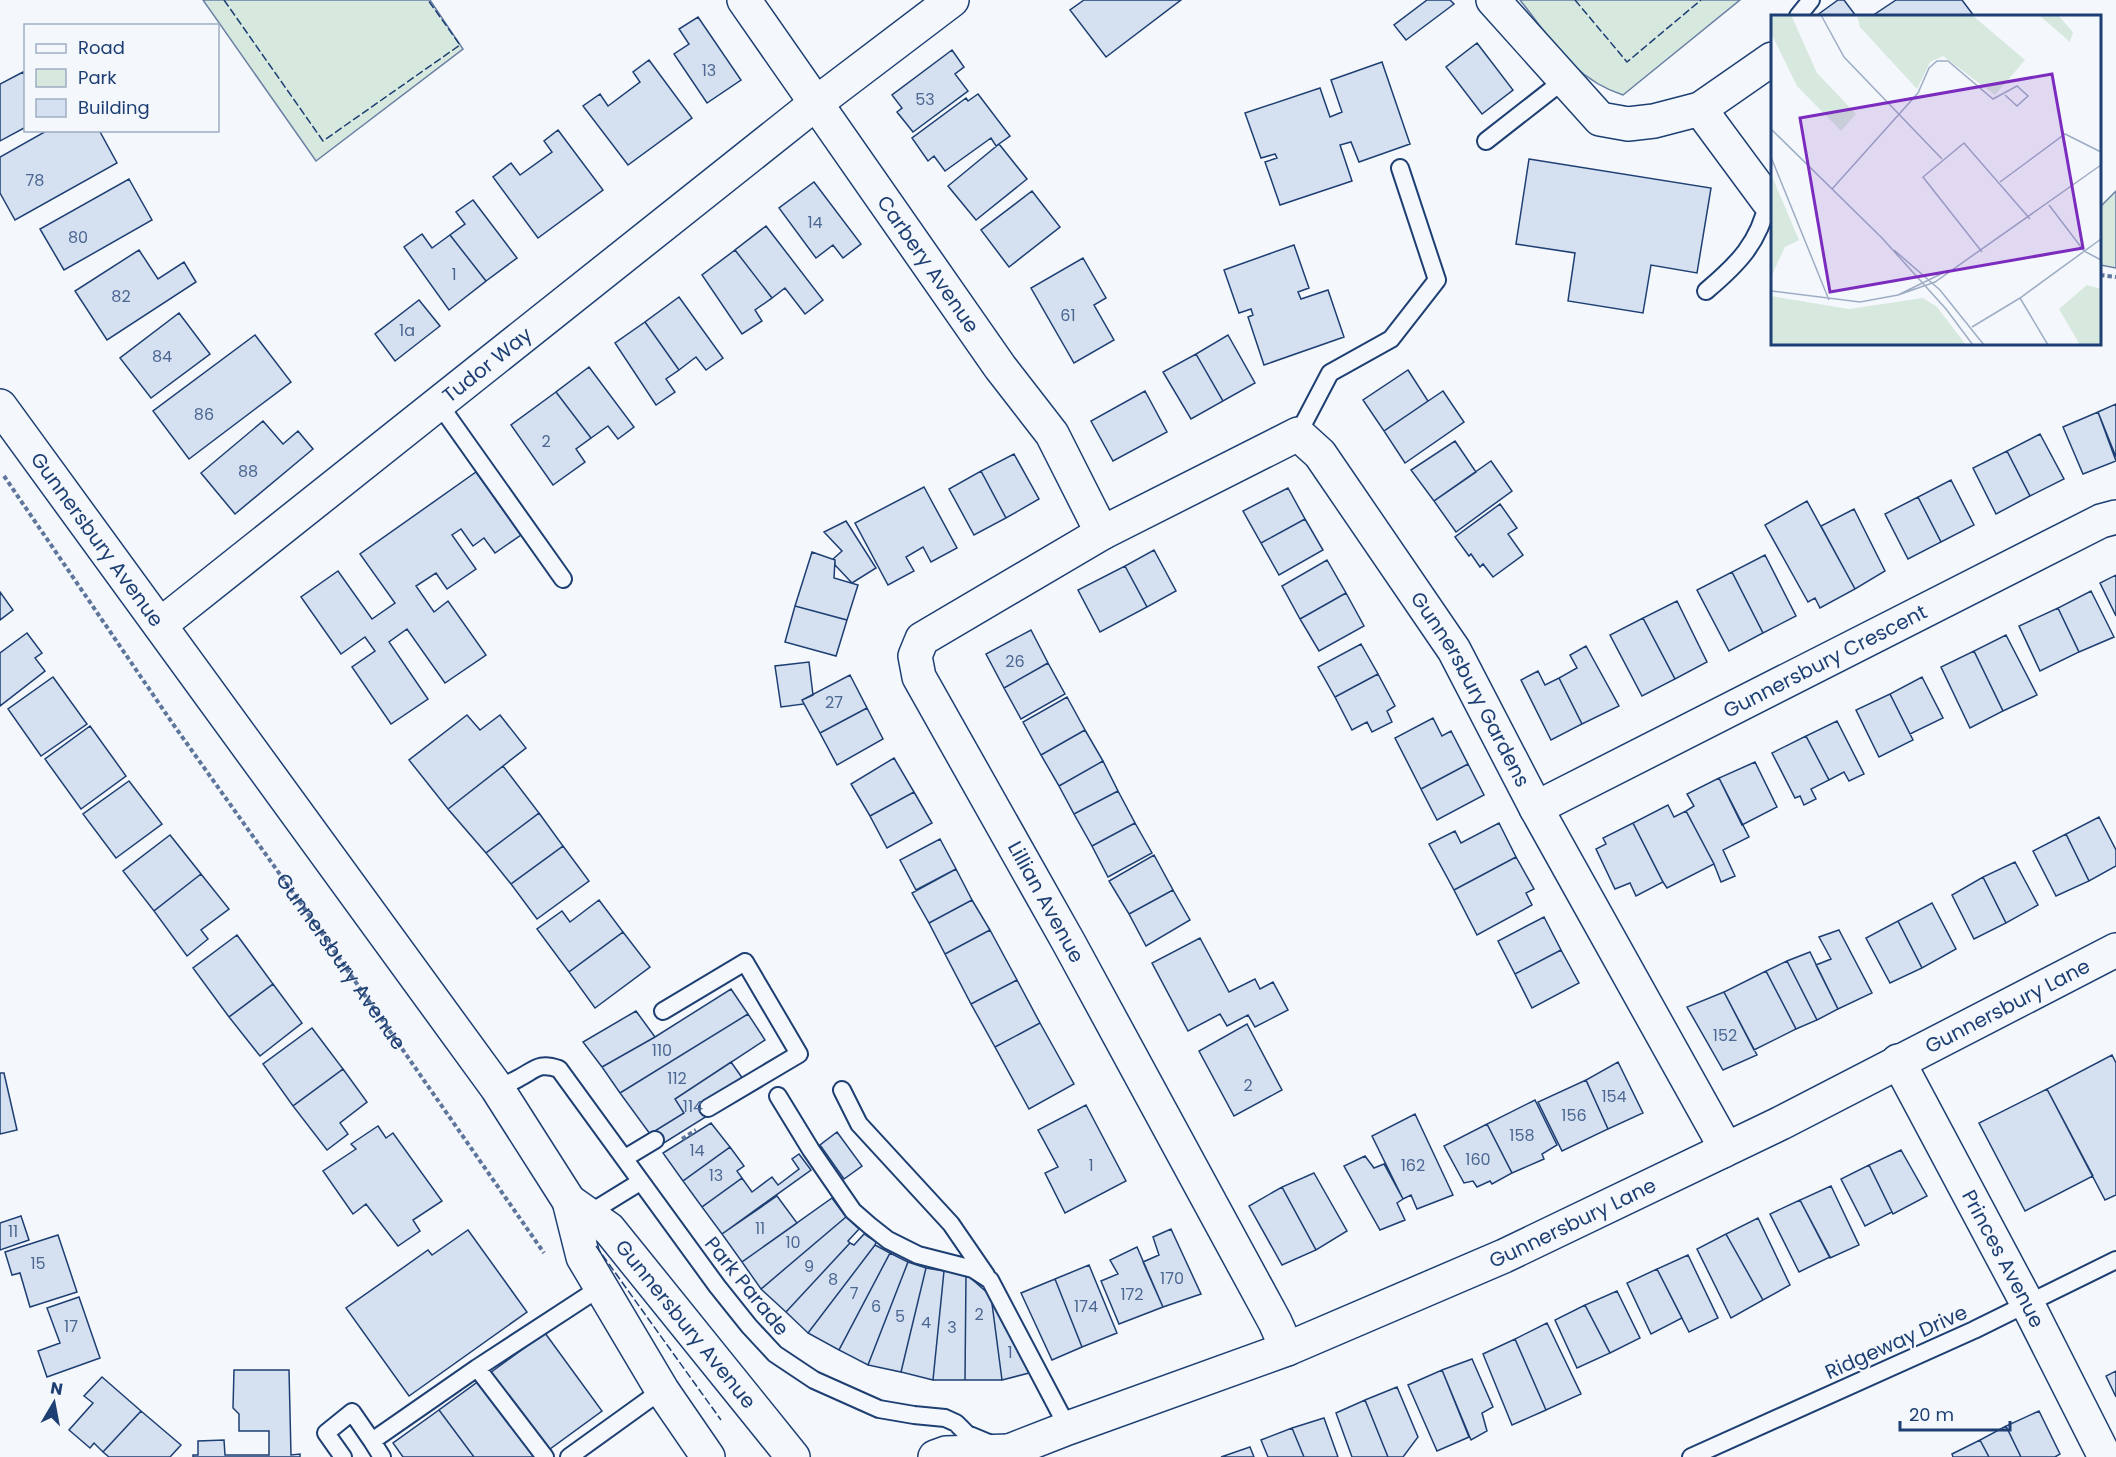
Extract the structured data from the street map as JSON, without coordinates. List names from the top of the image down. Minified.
{"streets":{"main road":["Carbery Avenue","Tudor Way","Gunnersbury Avenue","Gunnersbury Crescent","Gunnersbury Gardens","Lillian Avenue","Gunnersbury Lane","Princes Avenue"],"lane":["Park Parade","Ridgeway Drive"]},"crossings":[["Carbery Avenue","Tudor Way"],["Carbery Avenue","Lillian Avenue"],["Tudor Way","Gunnersbury Avenue"],["Gunnersbury Avenue","Park Parade"],["Gunnersbury Crescent","Gunnersbury Gardens"],["Gunnersbury Gardens","Gunnersbury Lane"],["Lillian Avenue","Gunnersbury Lane"],["Gunnersbury Lane","Princes Avenue"],["Gunnersbury Lane","Park Parade"],["Princes Avenue","Ridgeway Drive"]],"house_numbers":["13","53","78","14","80","1","82","61","1a","84","86","2","88","26","27","152","110","112","2","154","114","156","158","14","160","1","162","13","11","11","10","15","9","170","8","7","172","6","174","2","5","4","17","3","1"],"legend":["Road","Park","Building"],"scale_bar":"20 m","north":"top"}
